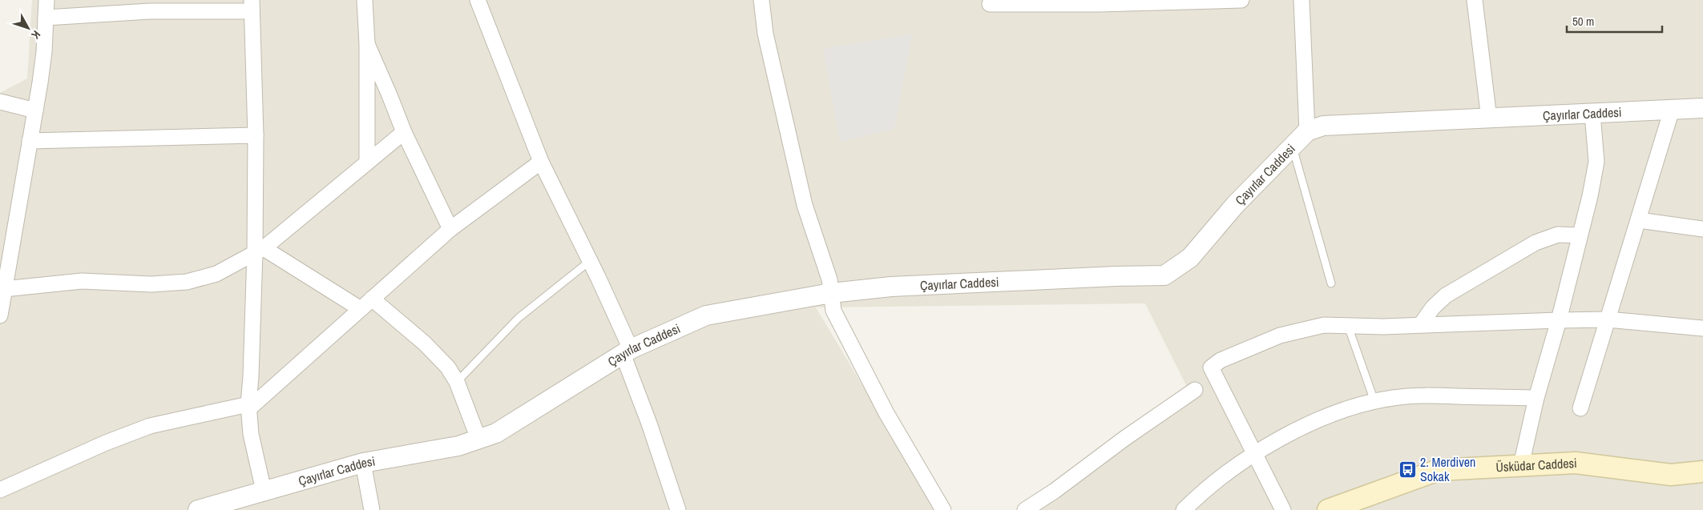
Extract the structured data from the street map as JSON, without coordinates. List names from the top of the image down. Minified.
{"streets":{"main road":["Üsküdar Caddesi"],"street":["Çayırlar Caddesi"]},"places":{"bus stop":["2. Merdiven Sokak"]},"scale_bar":"50 m","north":"bottom right"}
